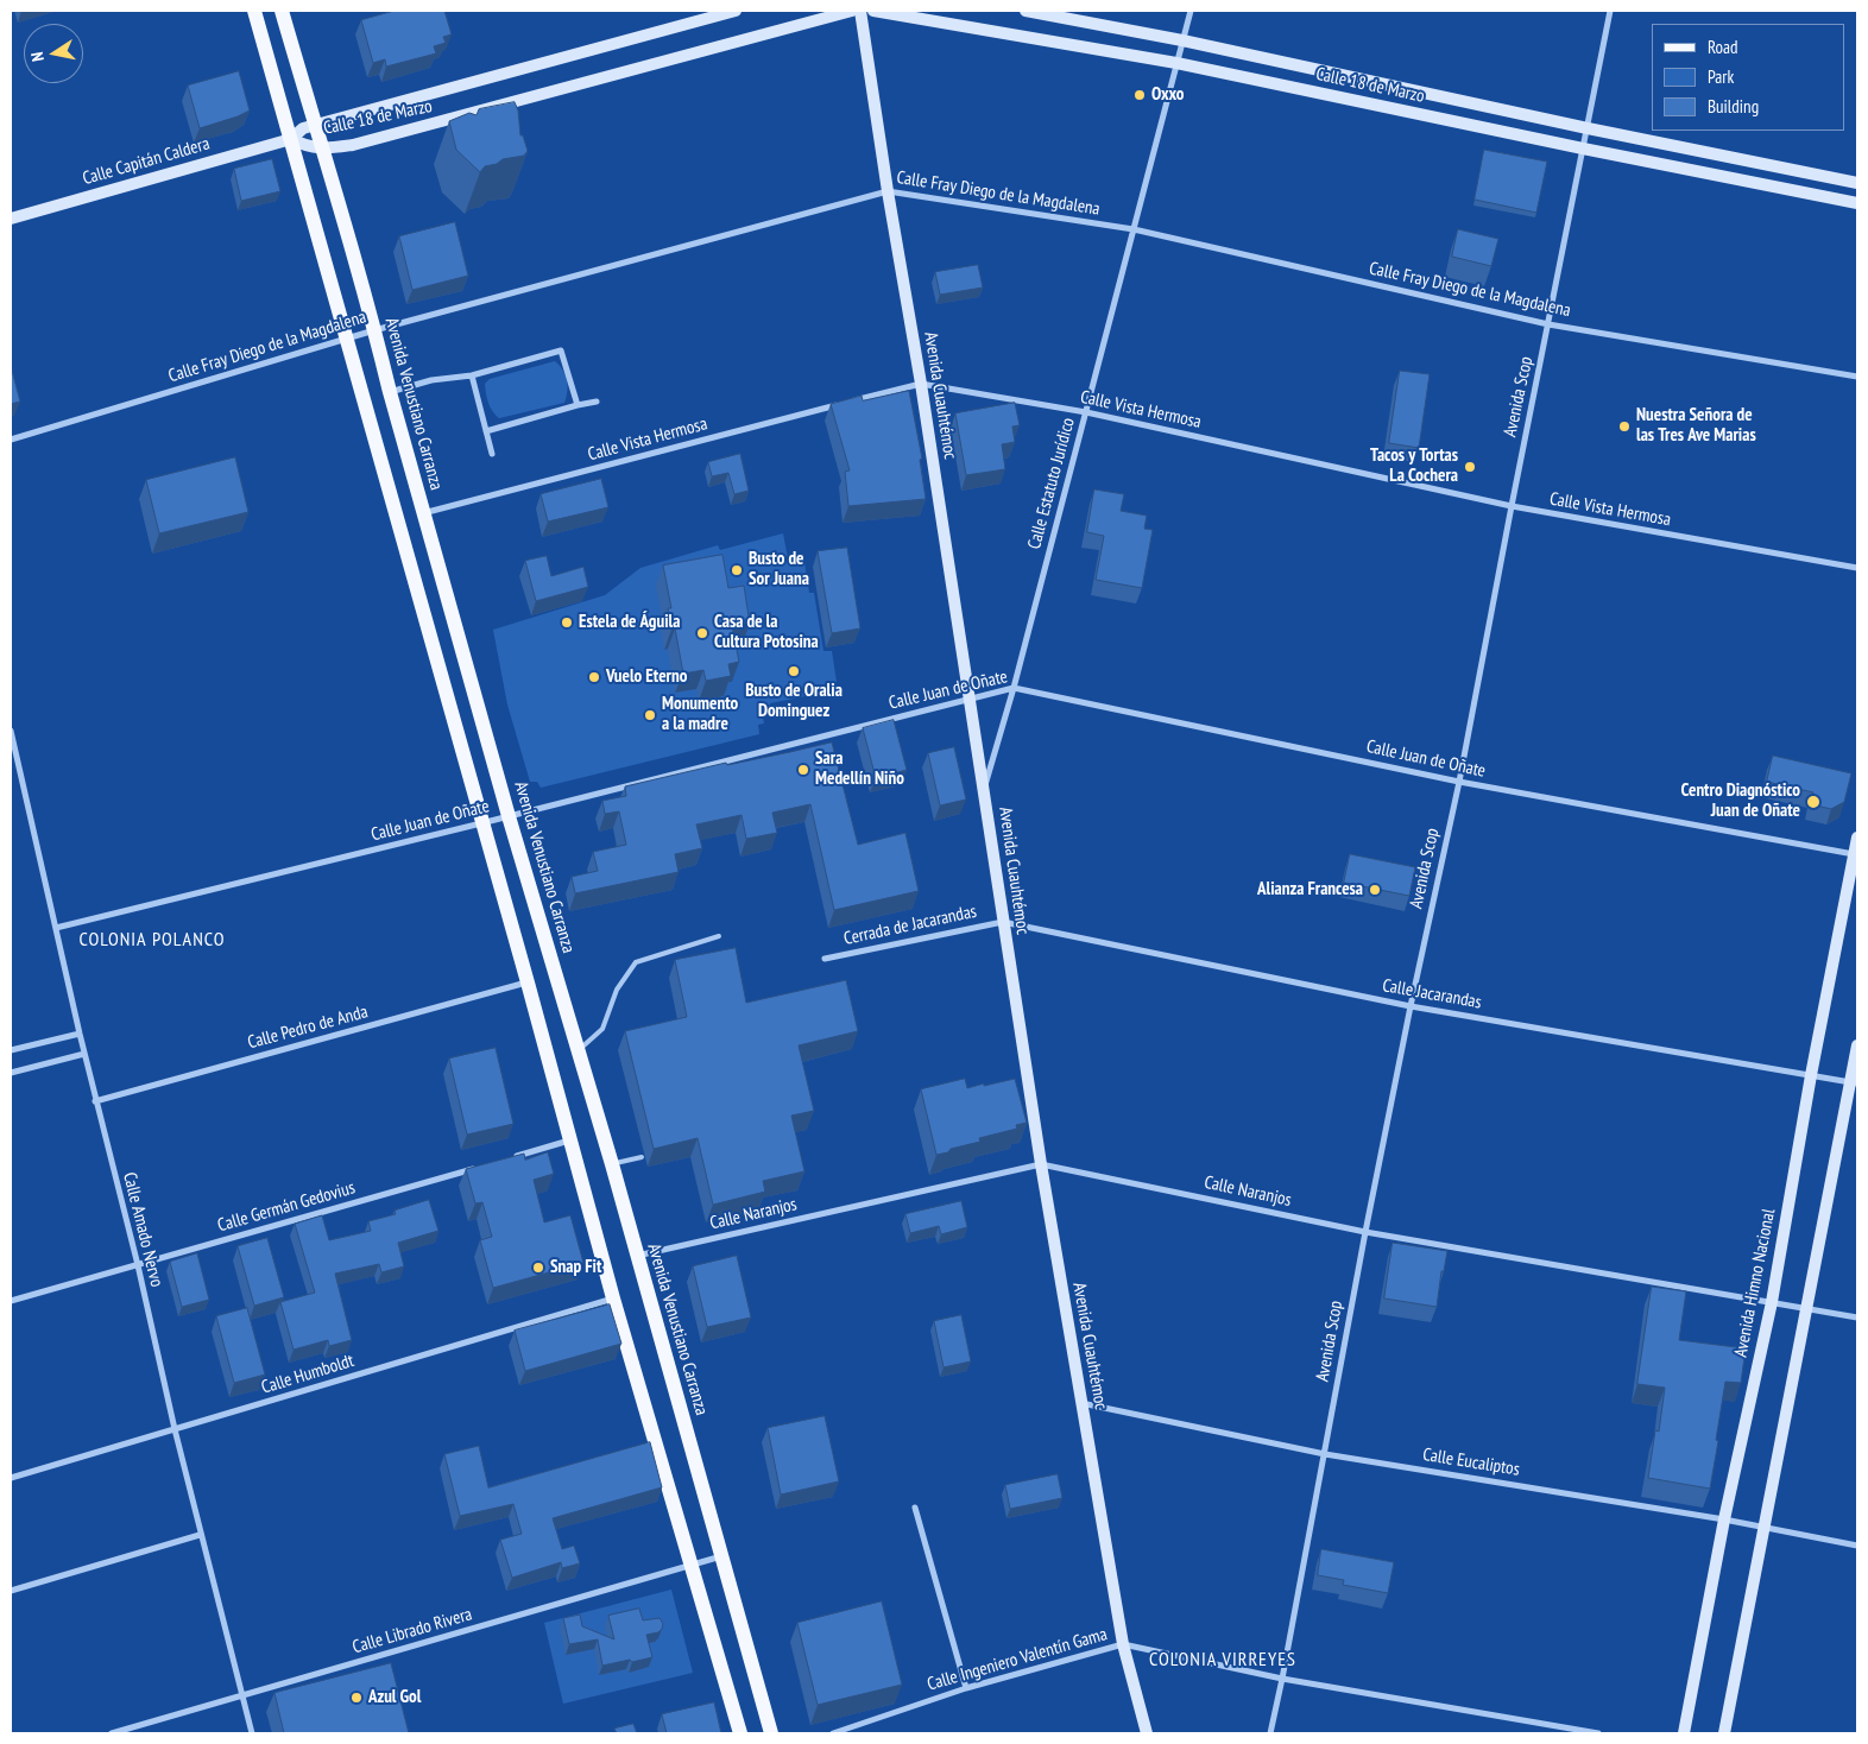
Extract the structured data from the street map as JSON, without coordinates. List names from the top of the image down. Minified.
{"streets":{"main road":["Avenida Venustiano Carranza"],"street":["Calle 18 de Marzo","Calle Capitán Caldera","Calle Fray Diego de la Magdalena","Avenida Cuauhtémoc","Avenida Scop","Calle Vista Hermosa","Calle Estatuto Jurídico","Calle Juan de Oñate","Cerrada de Jacarandas","Calle Jacarandas","Calle Pedro de Anda","Calle Naranjos","Calle Germán Gedovius","Calle Amado Nervo","Avenida Himno Nacional","Calle Humboldt","Calle Eucaliptos","Calle Librado Rivera","Calle Ingeniero Valentín Gama"]},"crossings":[["Calle 18 de Marzo","Calle Capitán Caldera"],["Calle 18 de Marzo","Avenida Scop"],["Calle 18 de Marzo","Avenida Venustiano Carranza"],["Calle 18 de Marzo","Calle Estatuto Jurídico"],["Calle Fray Diego de la Magdalena","Avenida Cuauhtémoc"],["Calle Fray Diego de la Magdalena","Avenida Scop"],["Calle Fray Diego de la Magdalena","Avenida Venustiano Carranza"],["Calle Fray Diego de la Magdalena","Calle Estatuto Jurídico"],["Avenida Cuauhtémoc","Calle Vista Hermosa"],["Avenida Cuauhtémoc","Calle Estatuto Jurídico"],["Avenida Cuauhtémoc","Calle Juan de Oñate"],["Avenida Cuauhtémoc","Cerrada de Jacarandas"],["Avenida Cuauhtémoc","Calle Jacarandas"],["Avenida Cuauhtémoc","Calle Naranjos"],["Avenida Cuauhtémoc","Calle Eucaliptos"],["Avenida Cuauhtémoc","Calle Ingeniero Valentín Gama"],["Avenida Scop","Calle Vista Hermosa"],["Avenida Scop","Calle Juan de Oñate"],["Avenida Scop","Calle Jacarandas"],["Avenida Scop","Calle Naranjos"],["Avenida Scop","Calle Eucaliptos"],["Avenida Scop","Calle Ingeniero Valentín Gama"],["Avenida Venustiano Carranza","Calle Vista Hermosa"],["Avenida Venustiano Carranza","Calle Juan de Oñate"],["Avenida Venustiano Carranza","Calle Naranjos"],["Avenida Venustiano Carranza","Calle Librado Rivera"],["Calle Vista Hermosa","Calle Estatuto Jurídico"],["Calle Estatuto Jurídico","Calle Juan de Oñate"],["Calle Juan de Oñate","Calle Amado Nervo"],["Calle Juan de Oñate","Avenida Himno Nacional"],["Cerrada de Jacarandas","Calle Jacarandas"],["Calle Jacarandas","Avenida Himno Nacional"],["Calle Pedro de Anda","Calle Amado Nervo"],["Calle Naranjos","Avenida Himno Nacional"],["Calle Germán Gedovius","Calle Amado Nervo"],["Calle Amado Nervo","Calle Humboldt"],["Calle Amado Nervo","Calle Librado Rivera"],["Avenida Himno Nacional","Calle Eucaliptos"]],"districts":["COLONIA POLANCO","COLONIA VIRREYES"],"places":["Oxxo","Nuestra Señora de las Tres Ave Marias","Tacos y Tortas La Cochera","Busto de Sor Juana","Estela de Águila","Casa de la Cultura Potosina","Busto de Oralia Dominguez","Vuelo Eterno","Monumento a la madre","Sara Medellín Niño","Centro Diagnóstico Juan de Oñate","Alianza Francesa","Snap Fit","Azul Gol"],"legend":["Road","Park","Building"],"north":"left"}
